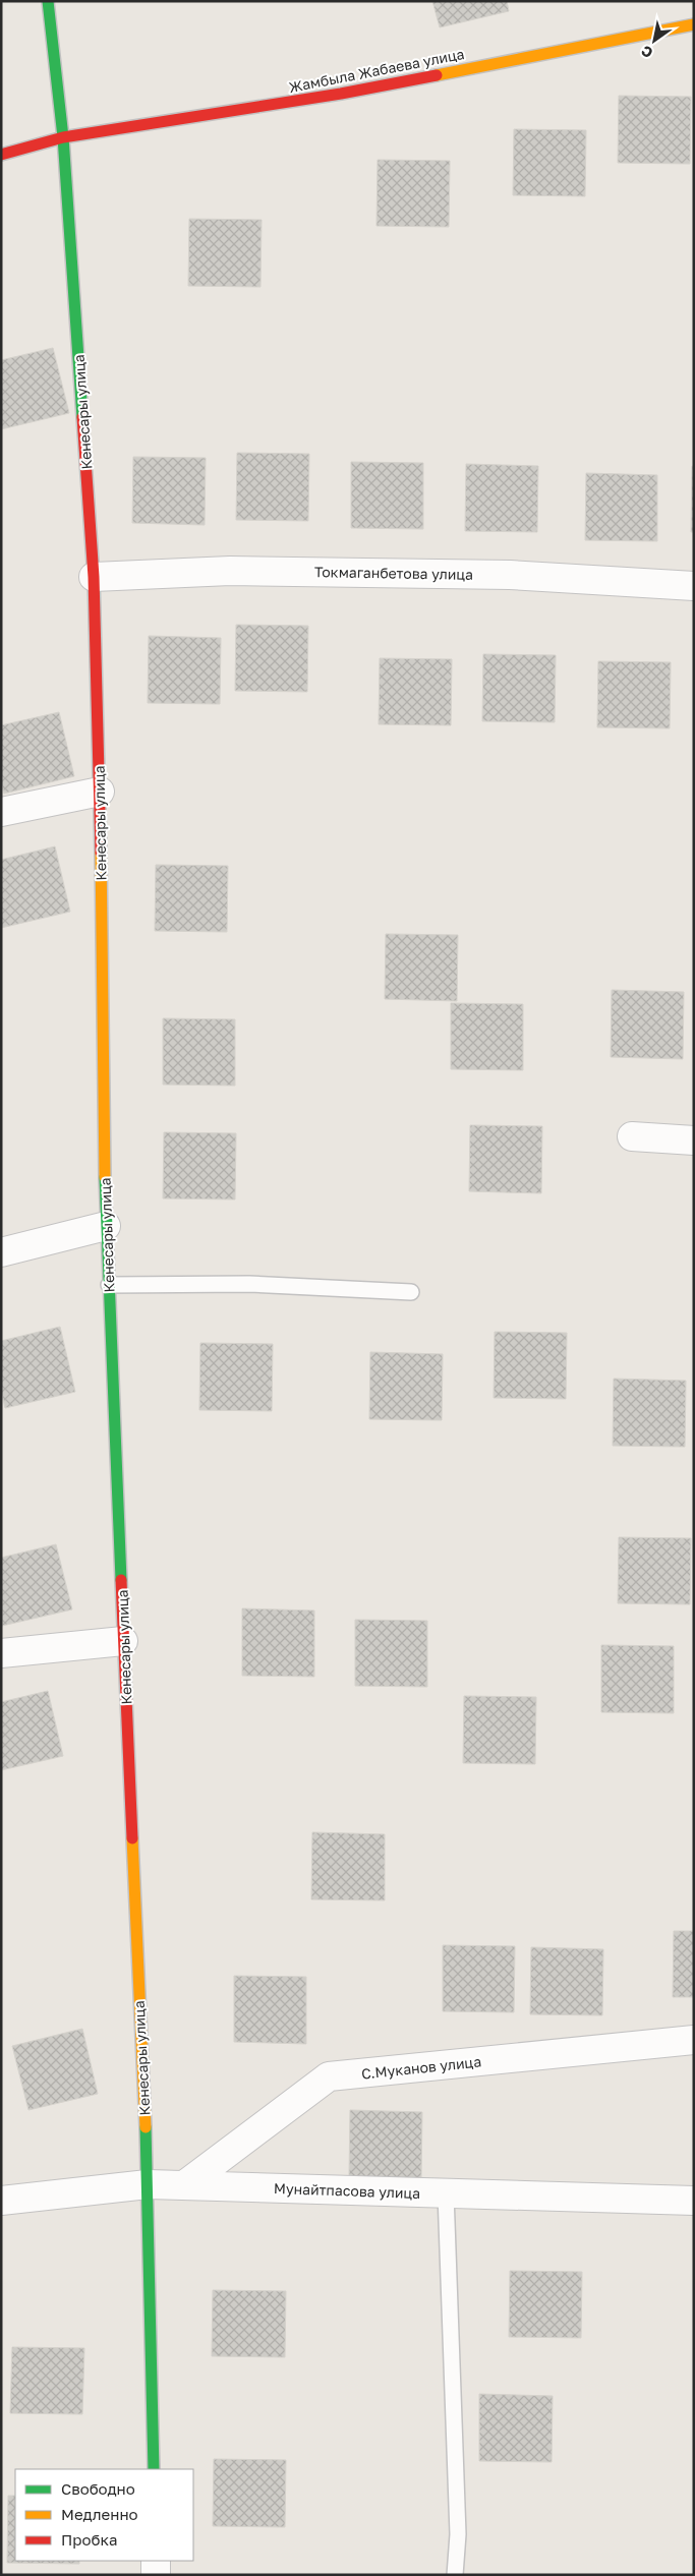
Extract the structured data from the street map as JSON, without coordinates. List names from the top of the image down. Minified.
{"streets":{"street":["Жамбыла Жабаева улица","Кенесары улица","Токмаганбетова улица","С.Муканов улица","Мунайтпасова улица"]},"crossings":[["Жамбыла Жабаева улица","Кенесары улица"],["Кенесары улица","Токмаганбетова улица"],["Кенесары улица","Мунайтпасова улица"],["С.Муканов улица","Мунайтпасова улица"]],"legend":["Свободно","Медленно","Пробка"],"north":"bottom left"}
